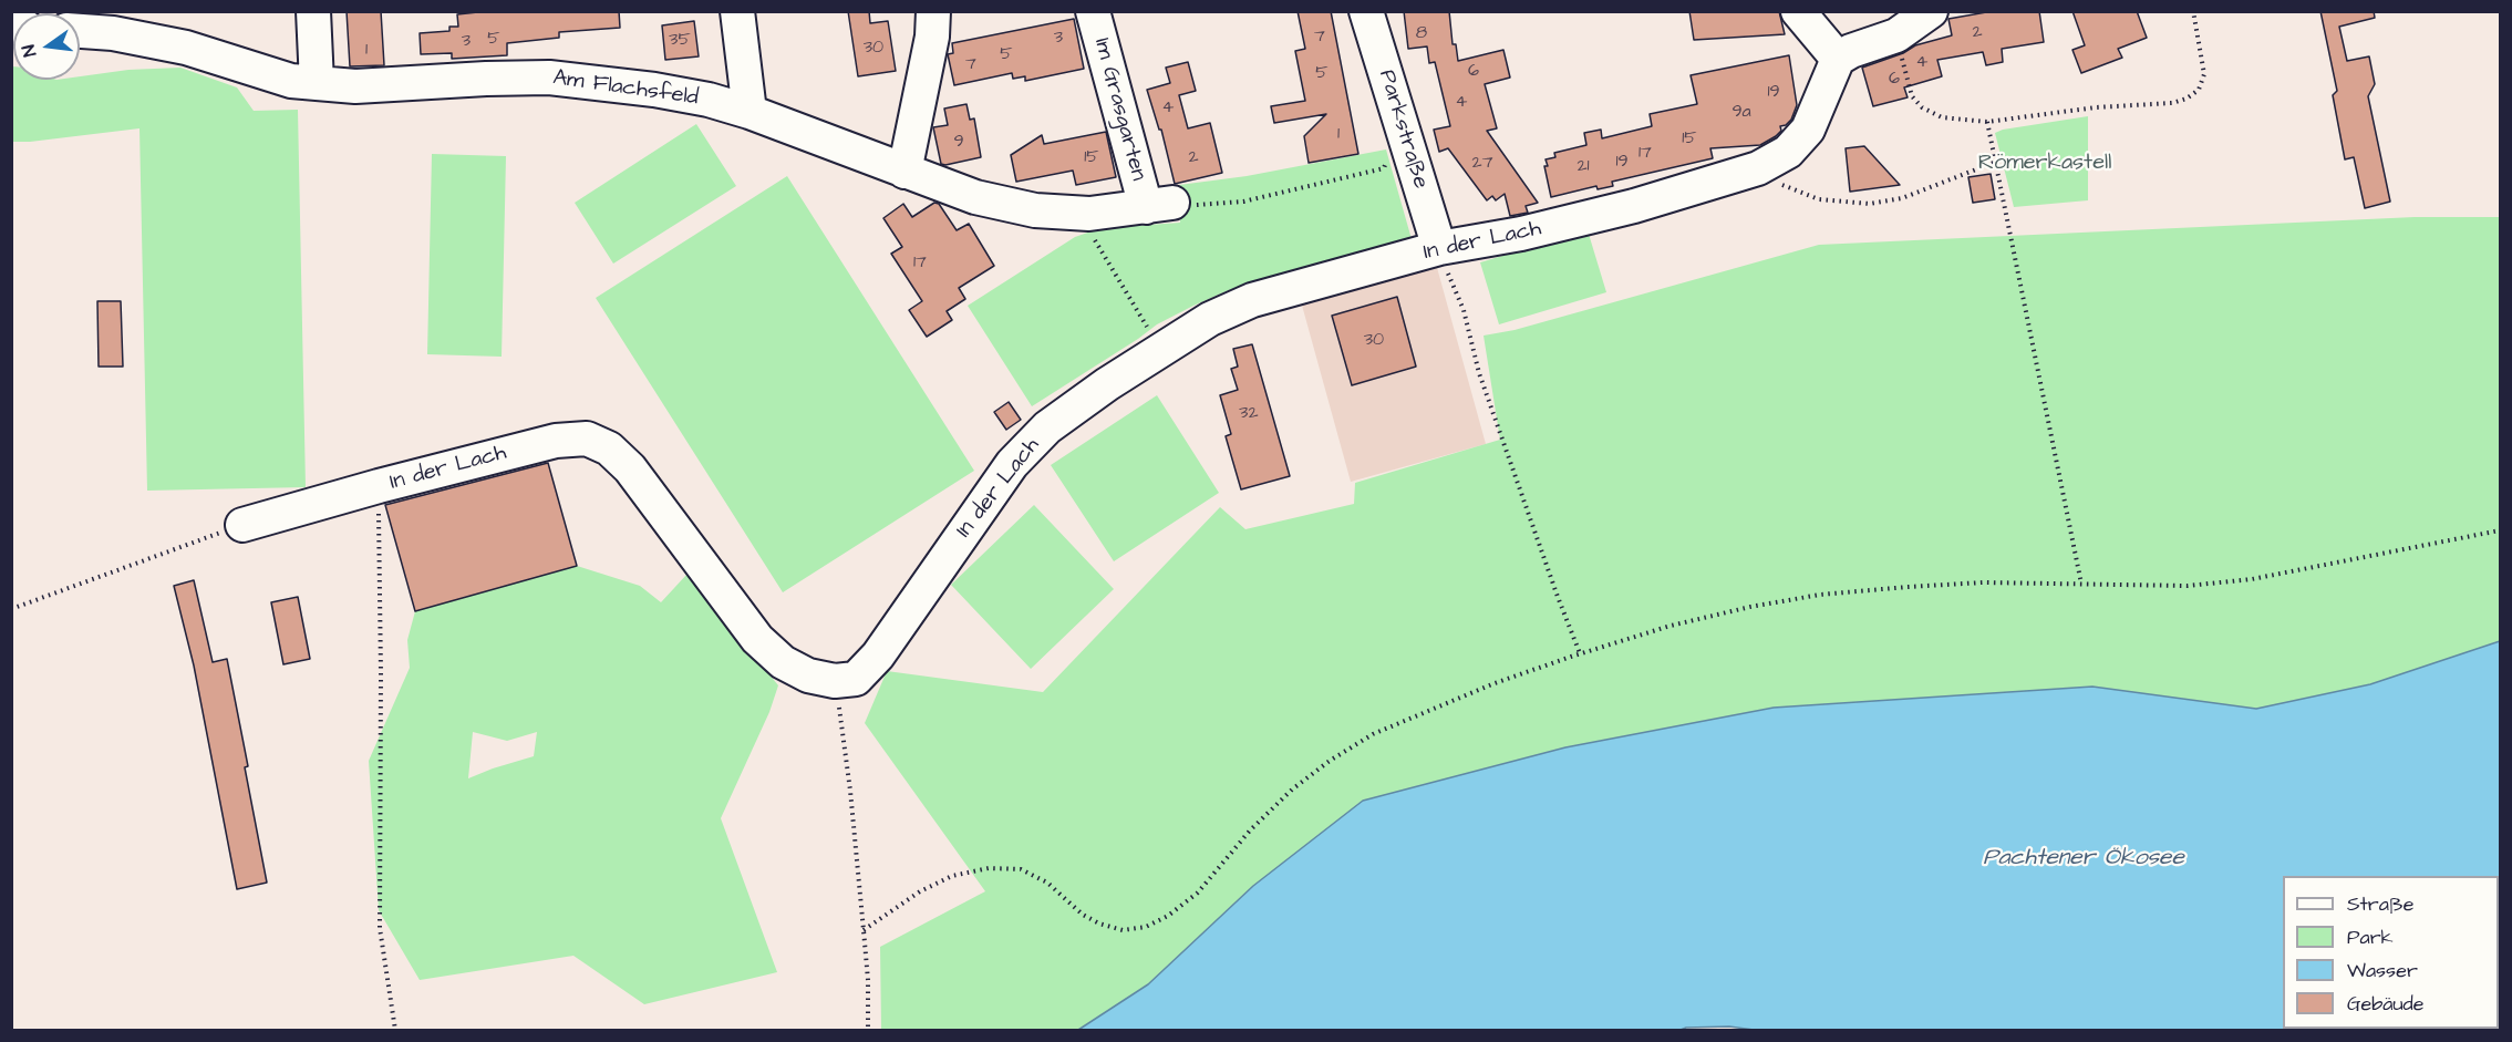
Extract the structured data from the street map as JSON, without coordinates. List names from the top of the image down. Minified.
{"streets":{"street":["Am Flachsfeld","Im Grasgarten","Parkstraße","In der Lach"]},"crossings":[["Am Flachsfeld","Im Grasgarten"],["Parkstraße","In der Lach"]],"water":["Pachtener Ökosee"],"parks":["Römerkastell"],"house_numbers":["2","8","7","3","5","35","3","30","1","5","4","7","6","5","6","19","4","4","9a","1","15","9","17","15","2","19","27","21","17","30","32"],"legend":["Straße","Park","Wasser","Gebäude"],"north":"left"}
